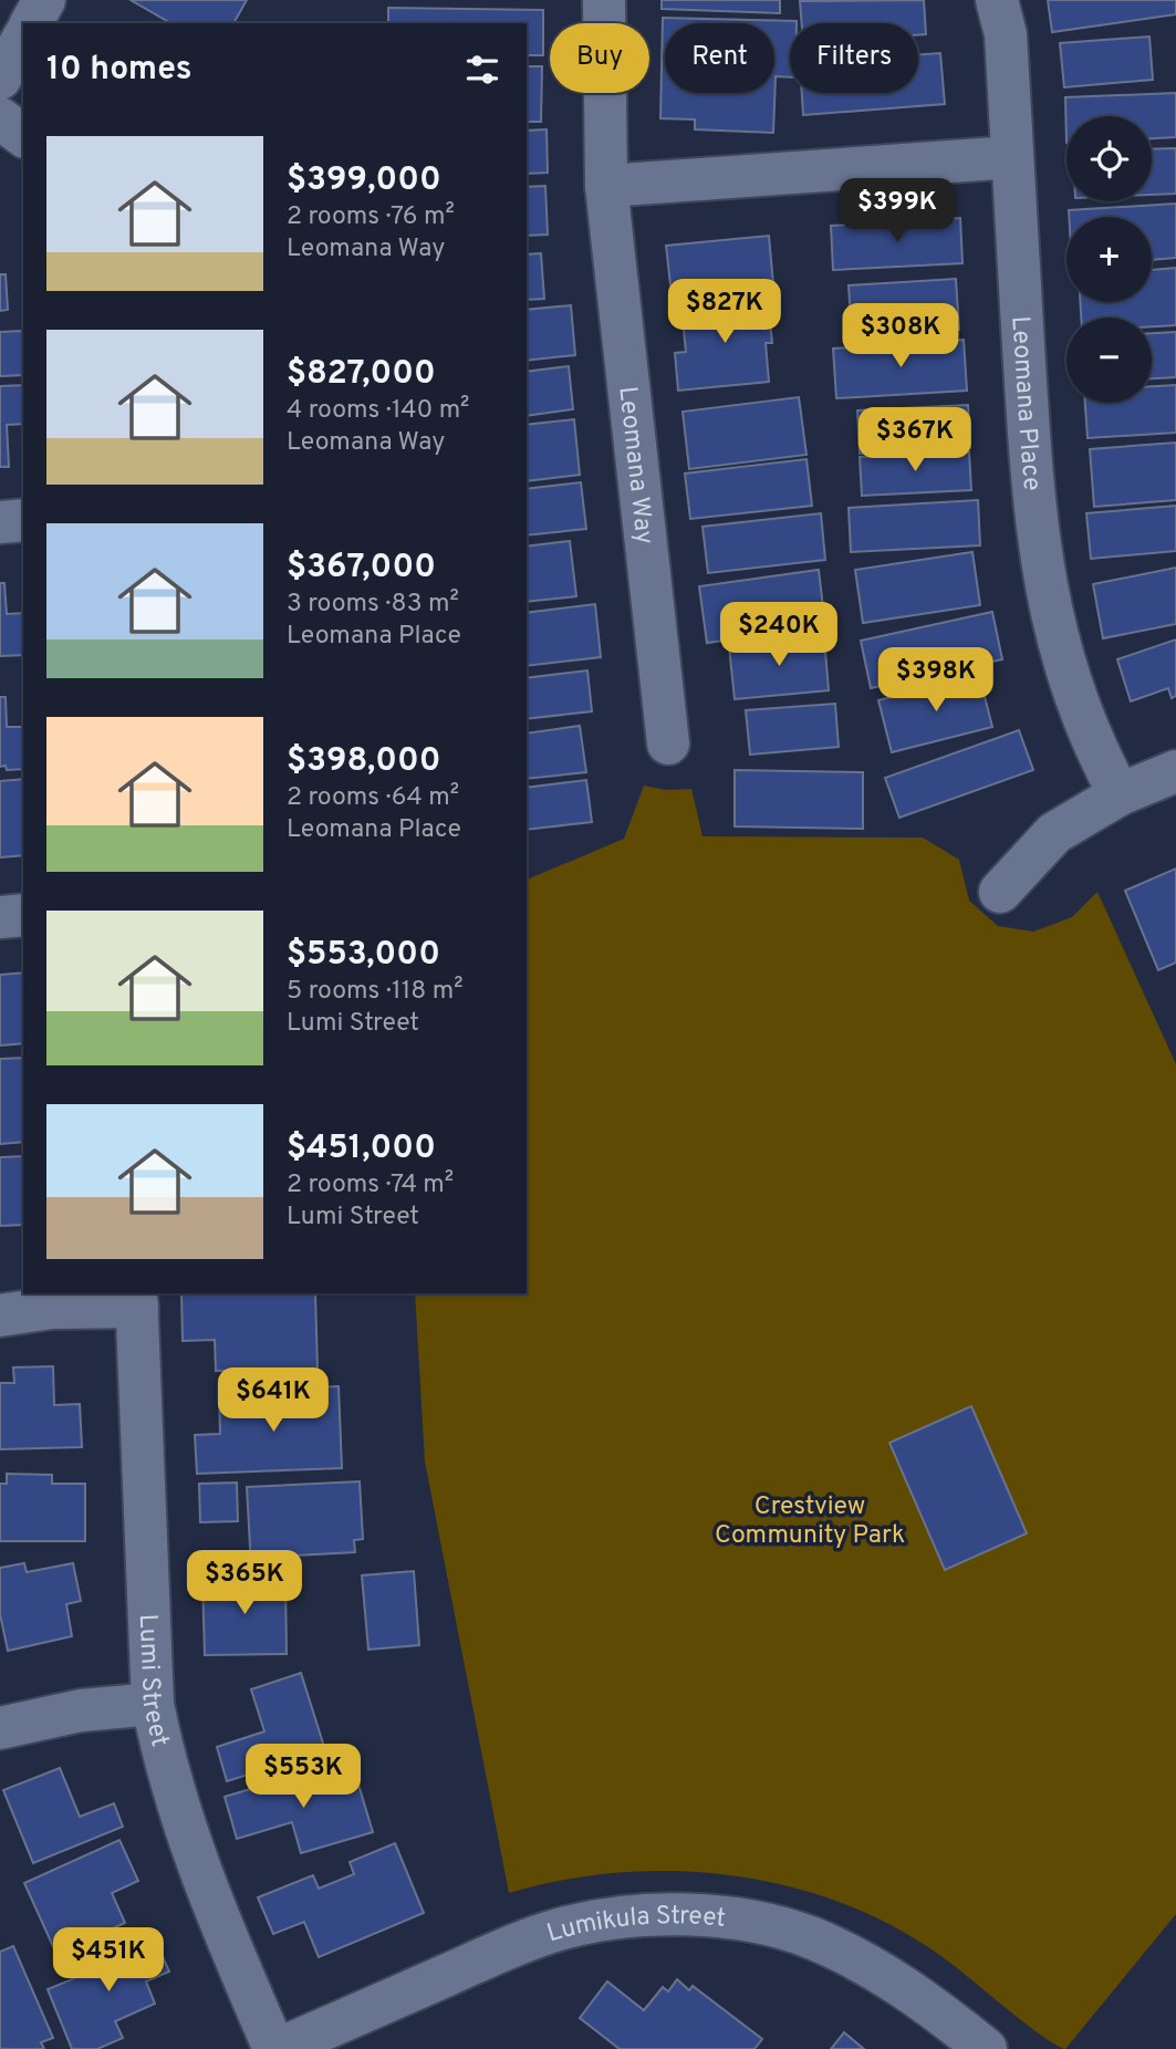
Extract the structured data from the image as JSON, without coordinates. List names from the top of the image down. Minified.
{"streets":{"street":["Leomana Place","Leomana Way","Lumi Street","Lumikula Street"]},"crossings":[["Lumi Street","Lumikula Street"]],"parks":["Crestview Community Park"],"page":{"chip":["Buy","Rent","Filters"],"heading":"10 homes","map_buttons":["+","−"],"list":[{"name":"$399,000","note":"2 rooms · 76 m² · Leomana Way"},{"name":"$827,000","note":"4 rooms · 140 m² · Leomana Way"},{"name":"$367,000","note":"3 rooms · 83 m² · Leomana Place"},{"name":"$398,000","note":"2 rooms · 64 m² · Leomana Place"},{"name":"$553,000","note":"5 rooms · 118 m² · Lumi Street"},{"name":"$451,000","note":"2 rooms · 74 m² · Lumi Street"}],"price":["$399K","$827K","$308K","$367K","$240K","$398K","$641K","$365K","$553K","$451K"]}}
